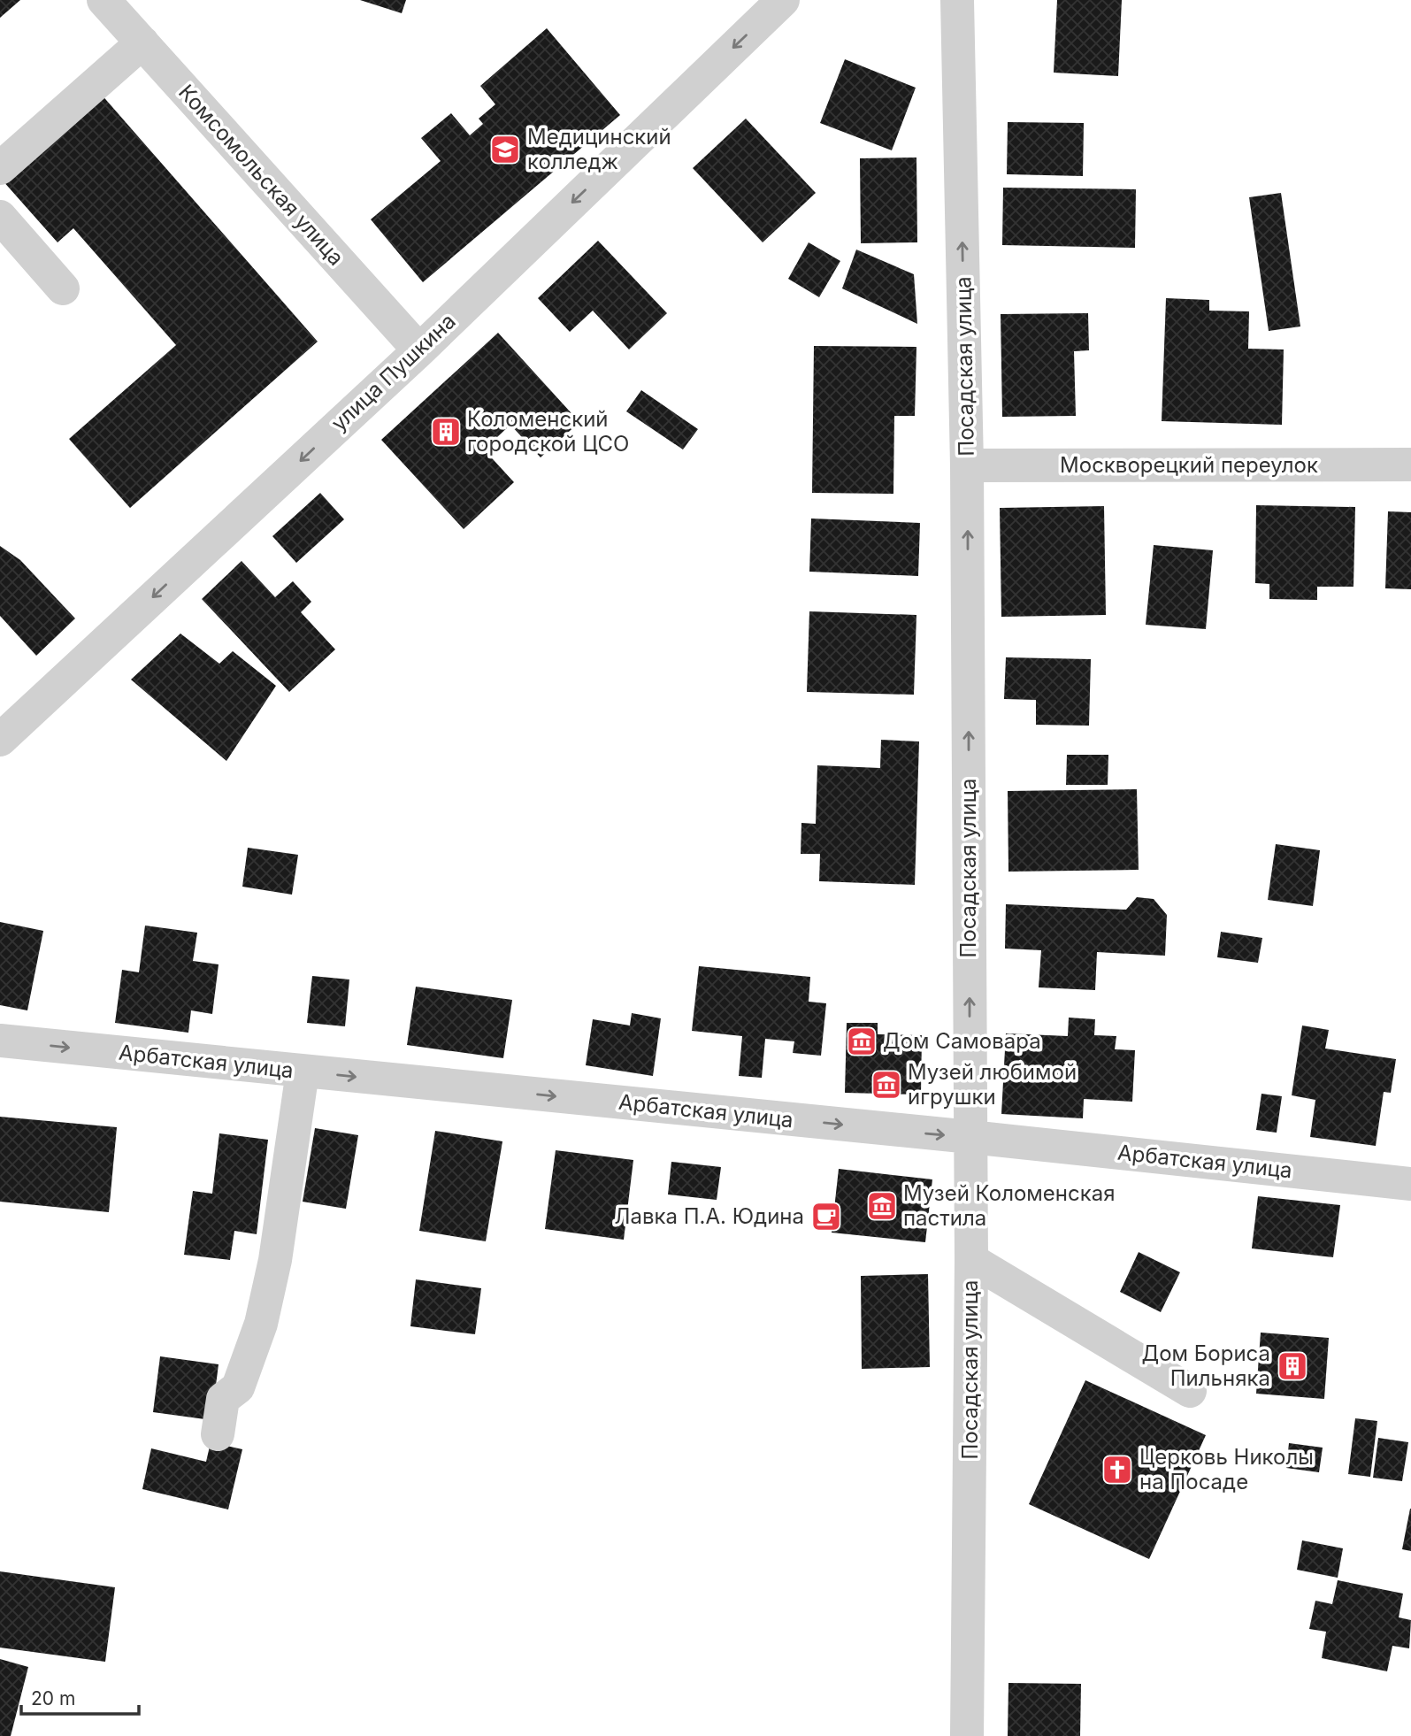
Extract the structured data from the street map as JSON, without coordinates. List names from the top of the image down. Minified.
{"streets":{"street":["Комсомольская улица","Посадская улица","улица Пушкина","Москворецкий переулок","Арбатская улица"]},"crossings":[["Комсомольская улица","улица Пушкина"],["Посадская улица","Москворецкий переулок"],["Посадская улица","Арбатская улица"]],"one_way":["Посадская улица","улица Пушкина","Арбатская улица"],"places":{"school or university":["Медицинский колледж"],"building":["Коломенский городской ЦСО","Дом Бориса Пильняка"],"museum":["Дом Самовара","Музей любимой игрушки","Музей Коломенская пастила"],"cafe":["Лавка П.А. Юдина"],"church":["Церковь Николы на Посаде"]},"scale_bar":"20 m"}
